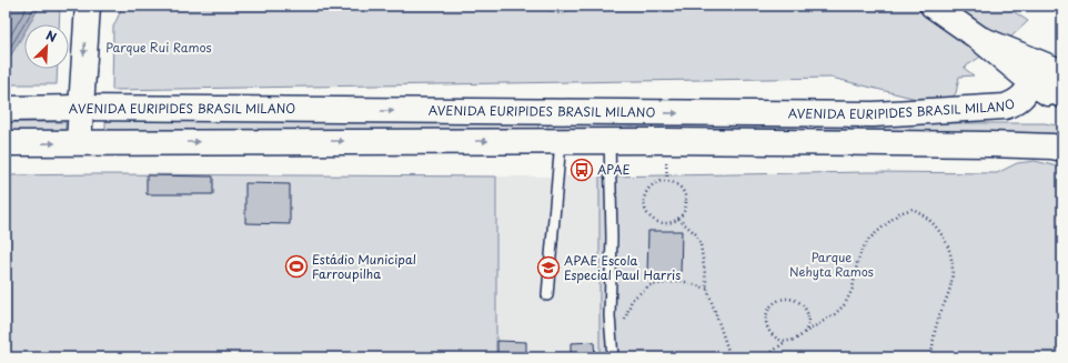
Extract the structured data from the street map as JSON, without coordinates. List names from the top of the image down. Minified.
{"streets":{"main road":["AVENIDA EURIPIDES BRASIL MILANO"]},"parks":["Parque Rui Ramos","Parque Nehyta Ramos"],"places":{"bus stop":["APAE"],"sports":["Estádio Municipal Farroupilha"],"school or university":["APAE Escola Especial Paul Harris"]},"north":"top right"}
